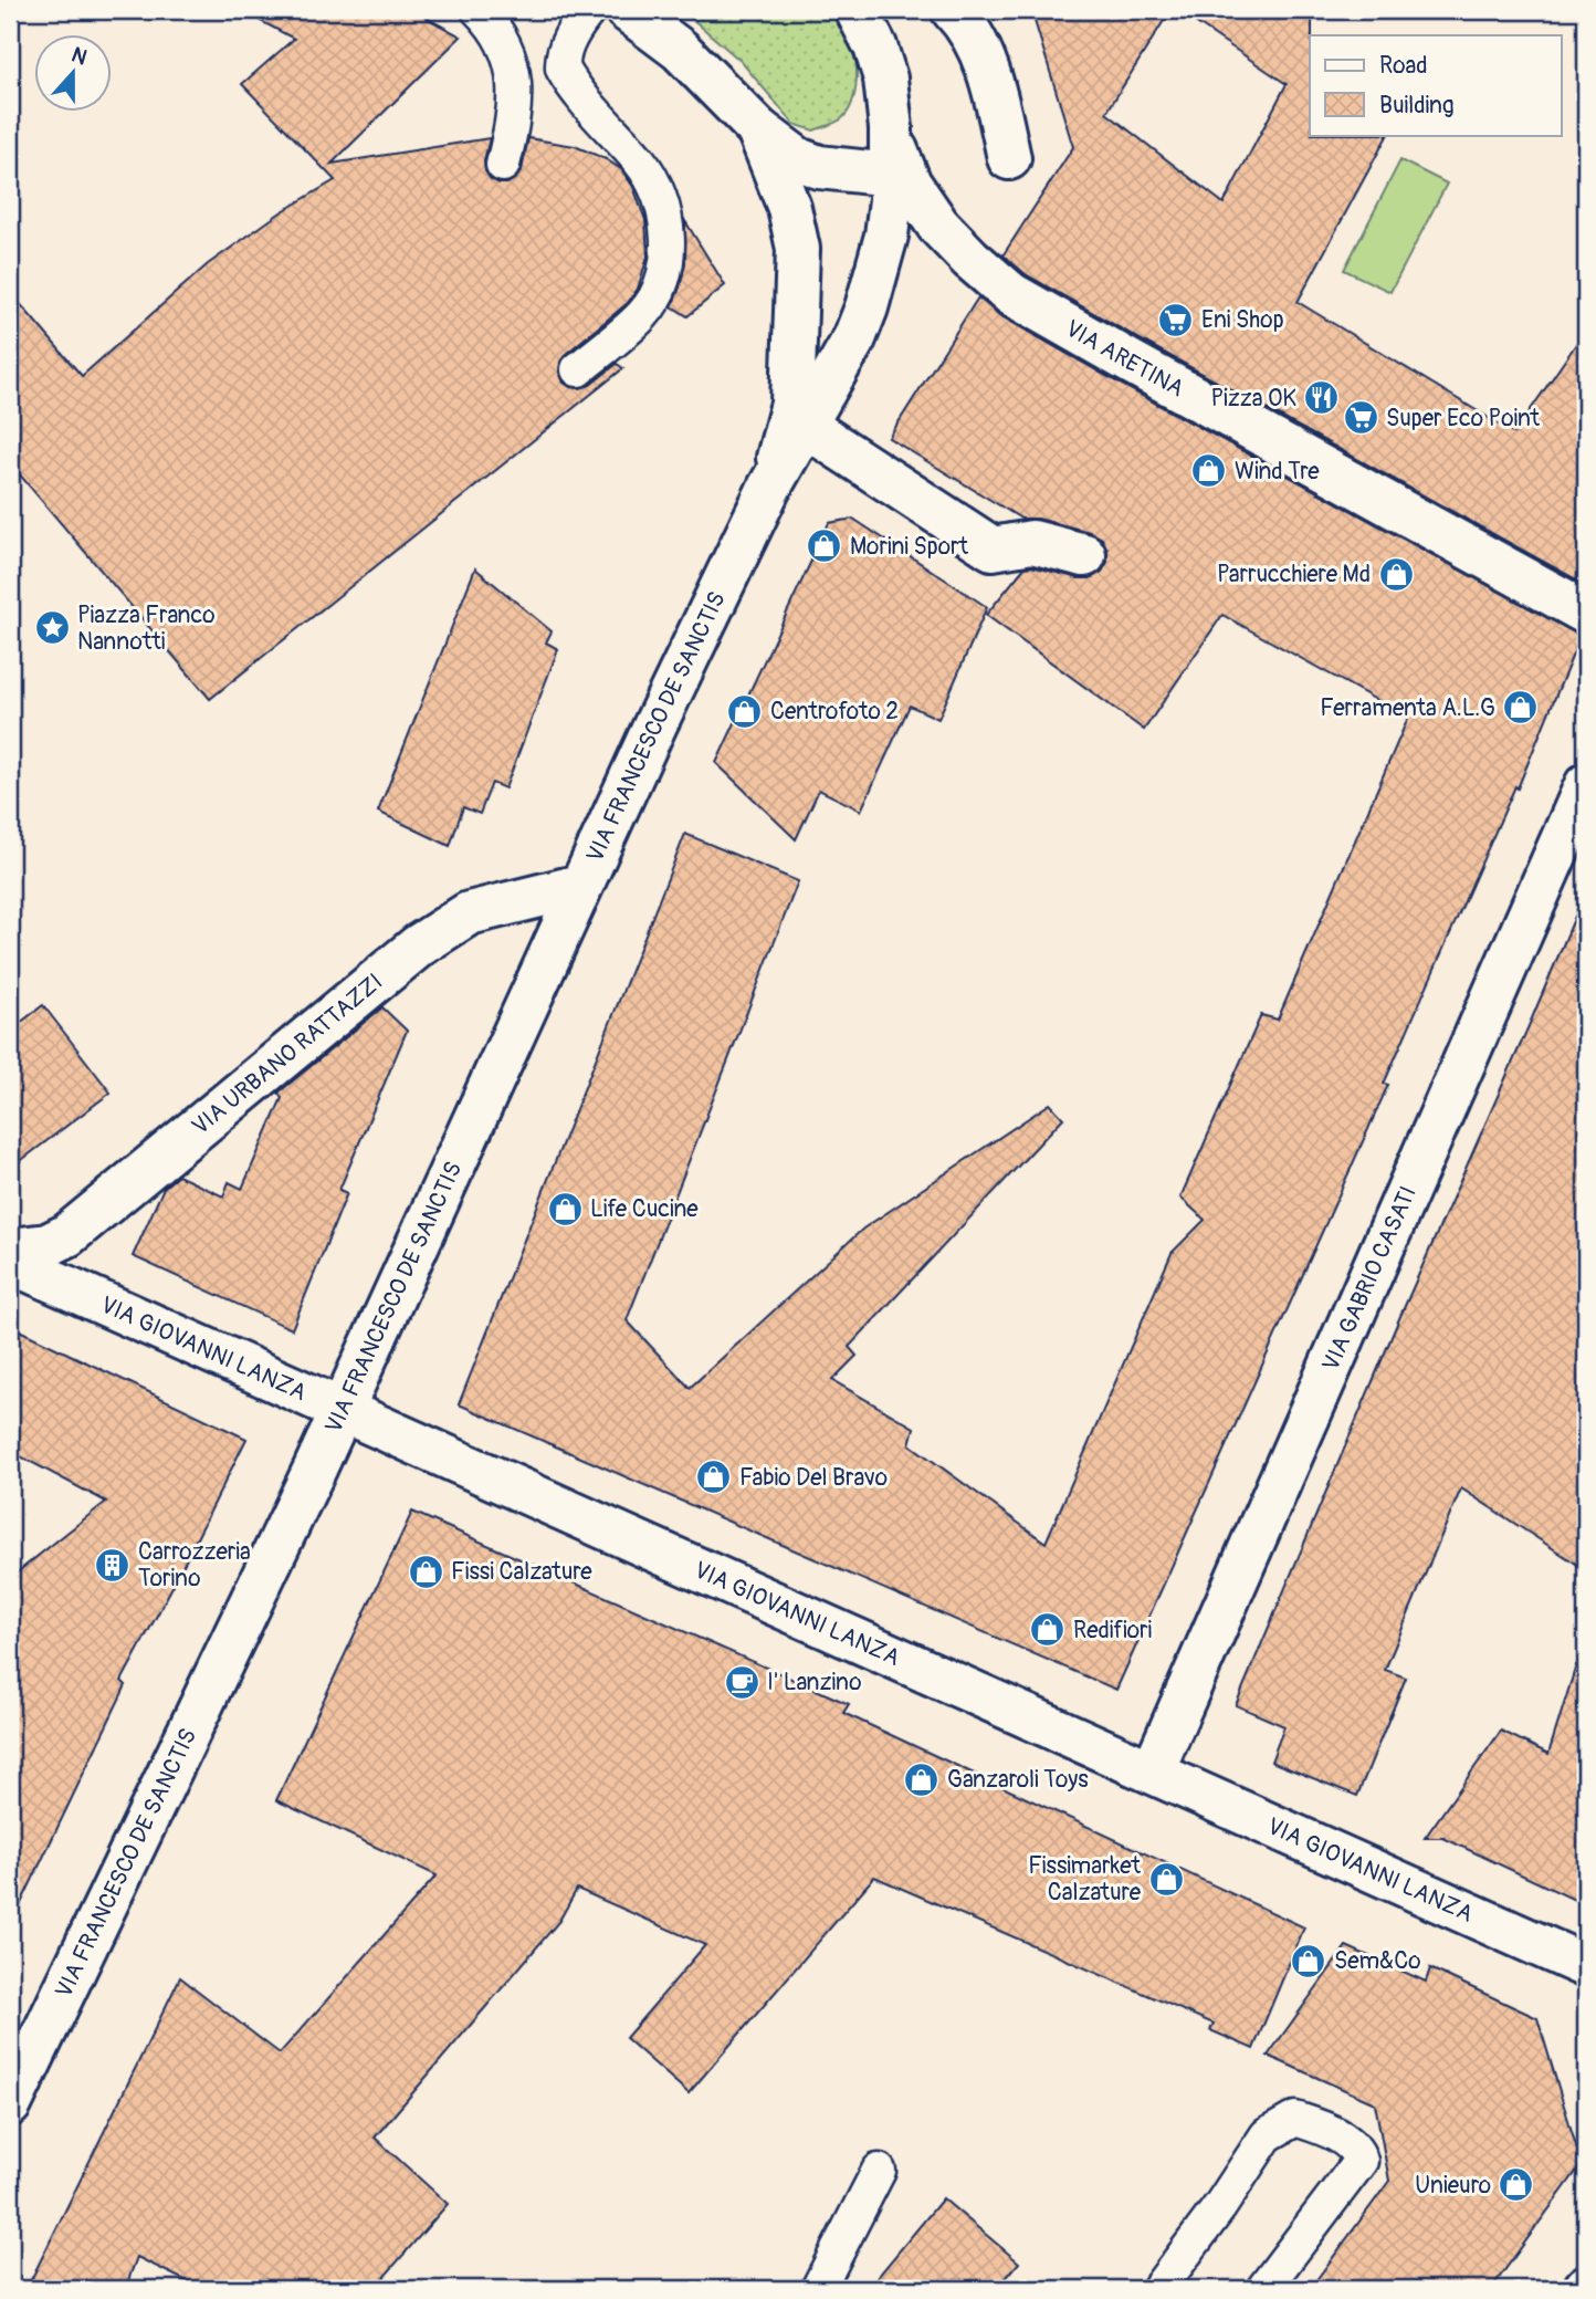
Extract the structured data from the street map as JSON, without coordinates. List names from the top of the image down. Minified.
{"streets":{"street":["VIA ARETINA","VIA FRANCESCO DE SANCTIS","VIA URBANO RATTAZZI","VIA GABRIO CASATI","VIA GIOVANNI LANZA"]},"crossings":[["VIA FRANCESCO DE SANCTIS","VIA URBANO RATTAZZI"],["VIA FRANCESCO DE SANCTIS","VIA GIOVANNI LANZA"],["VIA GABRIO CASATI","VIA GIOVANNI LANZA"]],"places":{"supermarket":["Eni Shop","Super Eco Point"],"restaurant":["Pizza OK"],"shop":["Wind Tre","Morini Sport","Parrucchiere Md","Ferramenta A.L.G","Centrofoto 2","Life Cucine","Fabio Del Bravo","Fissi Calzature","Redifiori","Ganzaroli Toys","Fissimarket Calzature","Sem&Co","Unieuro"],"place":["Piazza Franco Nannotti"],"building":["Carrozzeria Torino"],"cafe":["I' Lanzino"]},"legend":["Road","Building"],"north":"top"}
